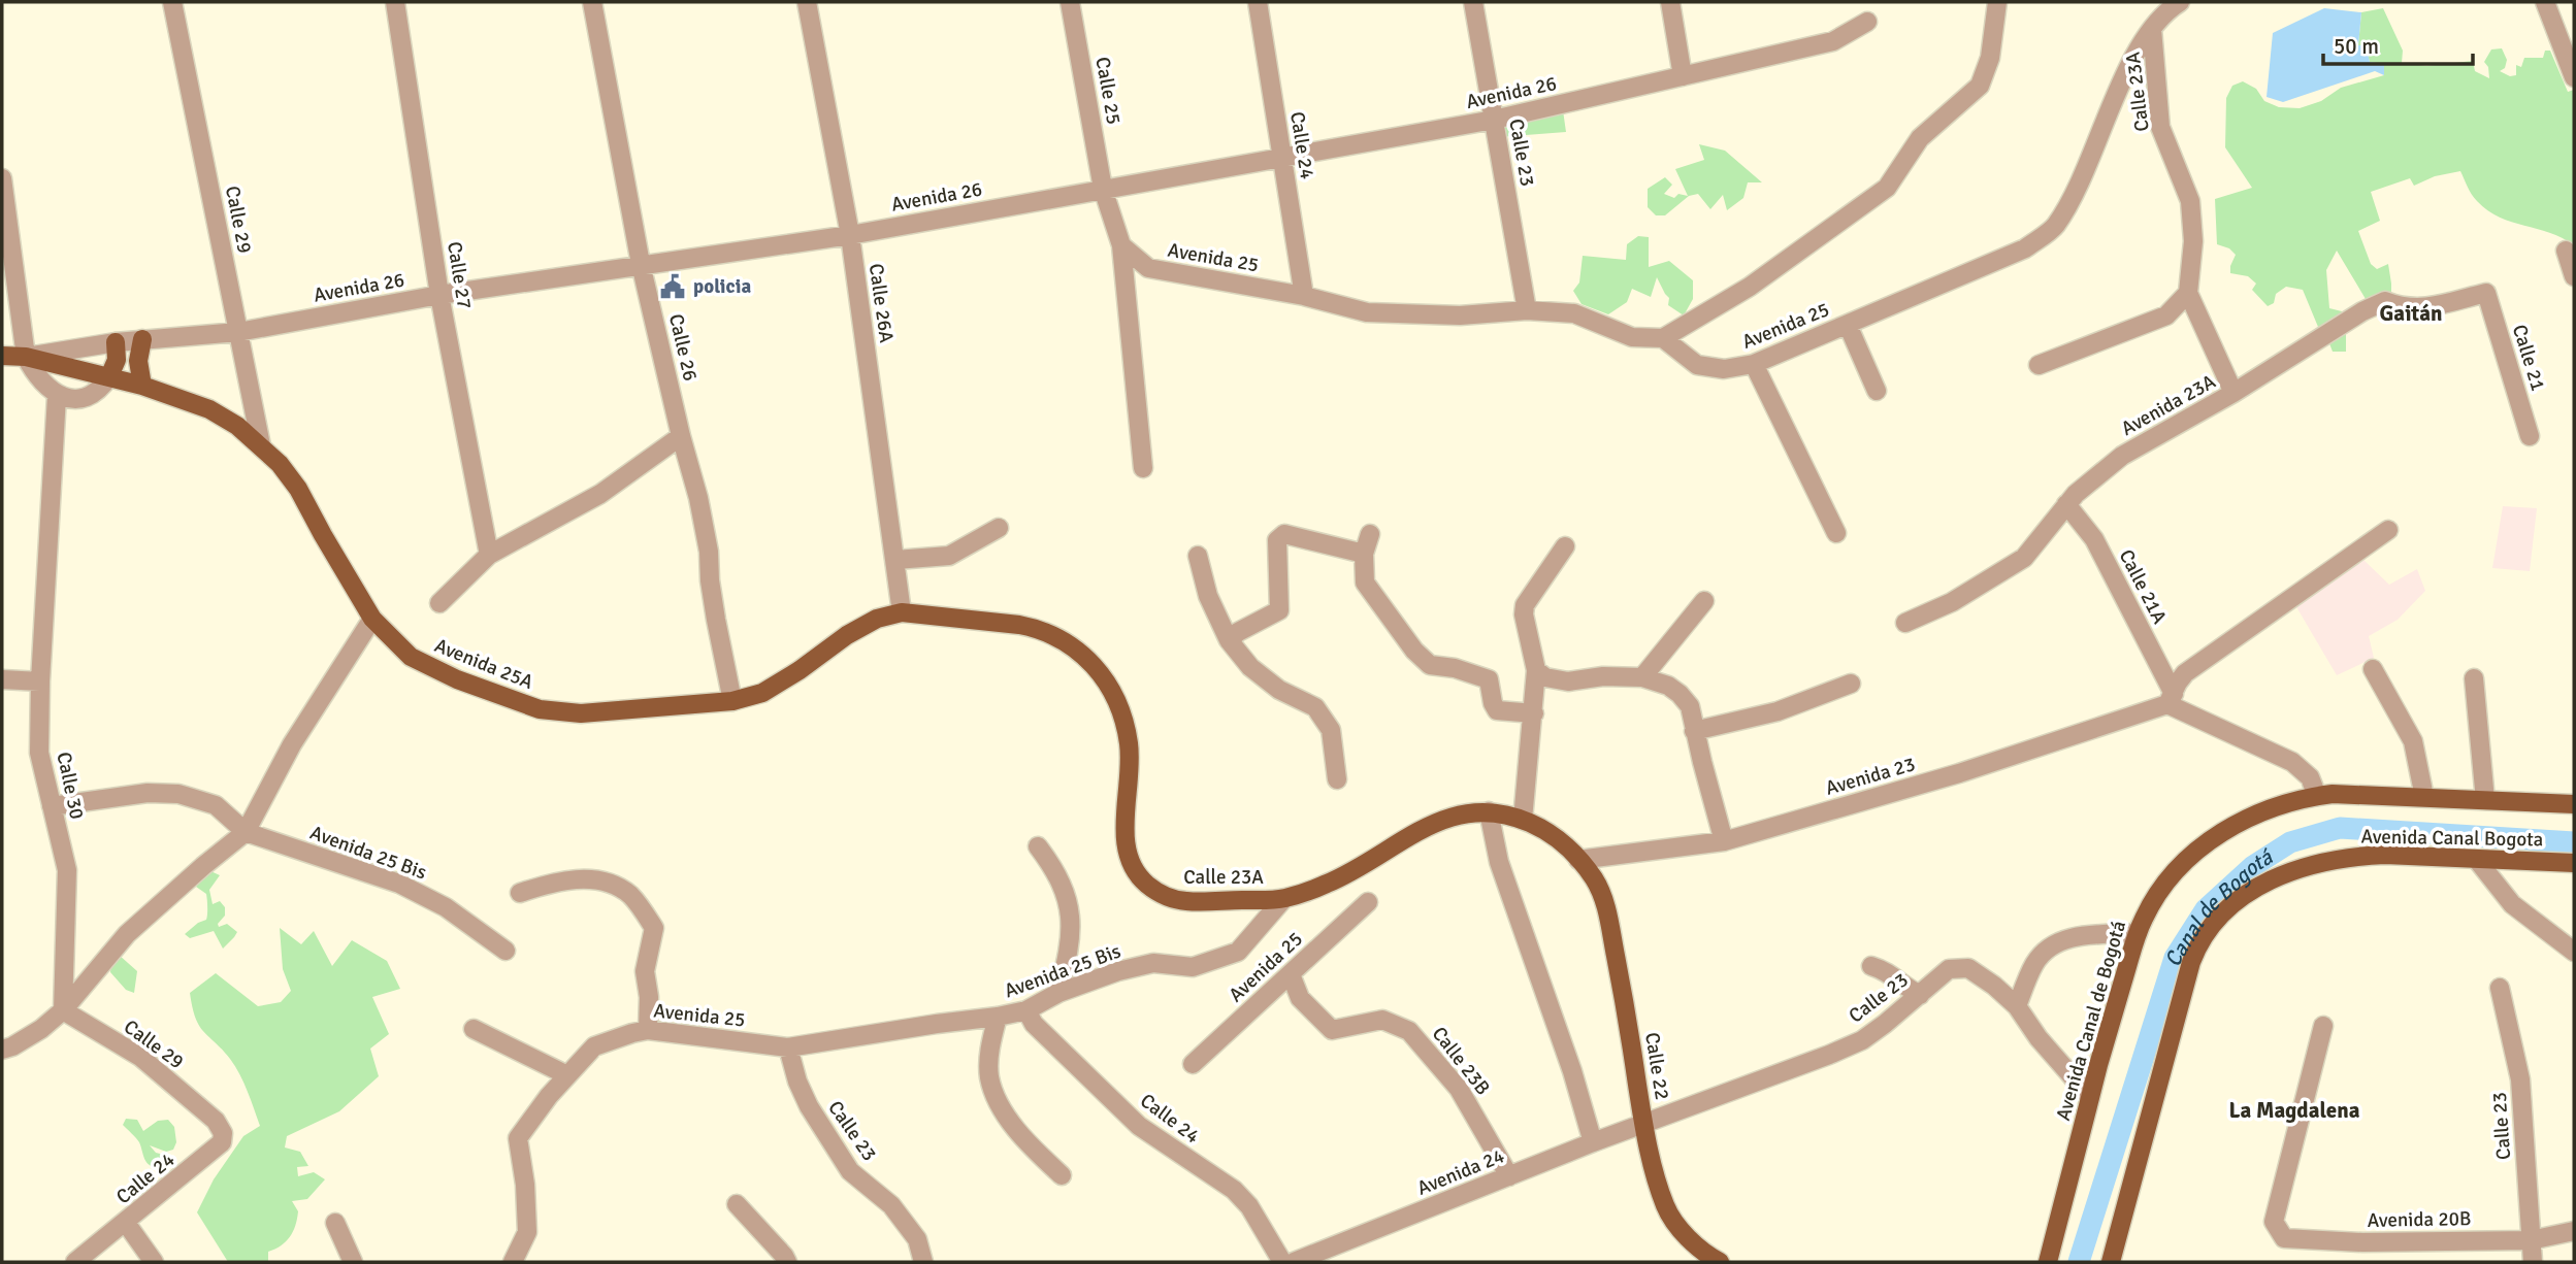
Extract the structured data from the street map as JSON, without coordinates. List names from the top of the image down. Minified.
{"streets":{"main road":["Calle 23A","Avenida 26","Avenida 25A","Avenida Canal Bogota","Avenida Canal de Bogotá","Calle 22"],"street":["Calle 25","Calle 24","Calle 23","Calle 29","Avenida 25","Calle 27","Calle 26A","Calle 26","Calle 21","Avenida 23A","Calle 21A","Avenida 23","Calle 30","Avenida 25 Bis","Calle 23B","Avenida 24","Avenida 20B"]},"crossings":[["Calle 25","Avenida 26"],["Calle 23A","Avenida 25"],["Calle 23A","Calle 26A"],["Calle 23A","Avenida 25A"],["Calle 23A","Avenida 23"],["Calle 23A","Avenida 25 Bis"],["Calle 23A","Calle 22"],["Avenida 26","Calle 24"],["Avenida 26","Calle 23"],["Avenida 26","Calle 29"],["Avenida 26","Calle 27"],["Avenida 26","Calle 26A"],["Avenida 26","Calle 26"],["Avenida 26","Avenida 25A"],["Calle 24","Calle 29"],["Calle 24","Avenida 25"],["Calle 24","Avenida 25 Bis"],["Calle 23","Avenida 25"],["Calle 23","Avenida 25 Bis"],["Calle 23","Avenida Canal de Bogotá"],["Calle 23","Calle 22"],["Calle 23","Avenida 24"],["Calle 23","Avenida 20B"],["Calle 29","Avenida 25A"],["Calle 29","Calle 30"],["Avenida 25","Avenida 25 Bis"],["Avenida 25","Calle 23B"],["Calle 26A","Avenida 25A"],["Calle 26","Avenida 25A"],["Calle 21","Avenida 23A"],["Avenida 23A","Calle 21A"],["Calle 21A","Avenida 23"],["Avenida 23","Calle 22"],["Calle 23B","Avenida 24"],["Calle 22","Avenida 24"]],"districts":["Gaitán","La Magdalena"],"water":["Canal de Bogotá"],"places":{"public building":["policia"]},"scale_bar":"50 m"}
